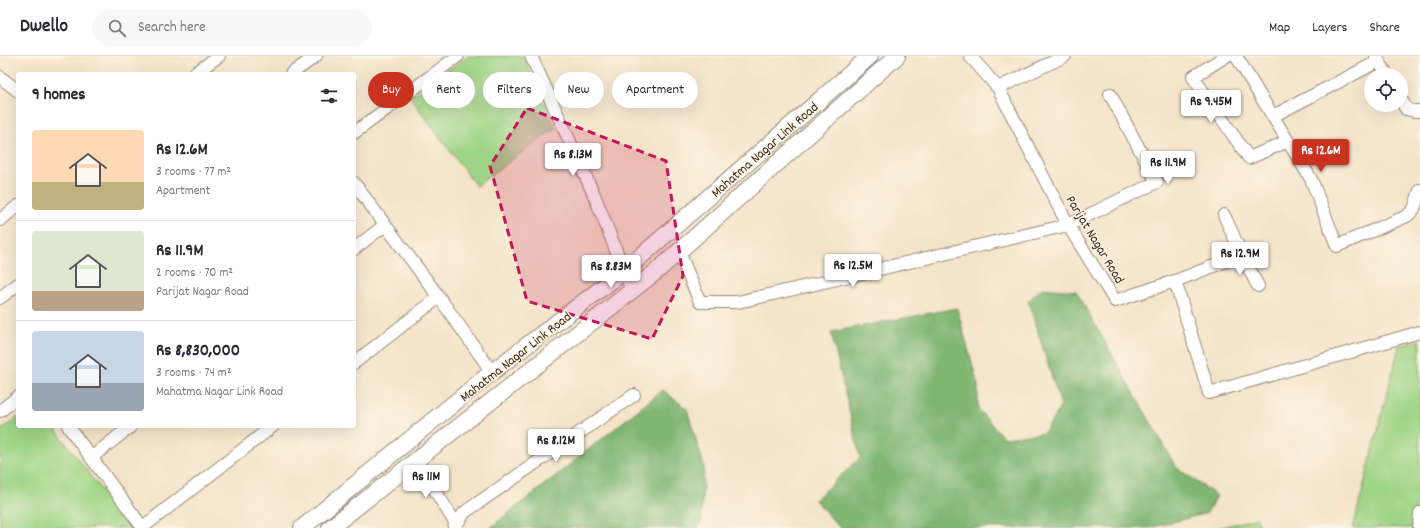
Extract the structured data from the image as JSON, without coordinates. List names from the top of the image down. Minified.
{"streets":{"main road":["Mahatma Nagar Link Road"],"street":["Parijat Nagar Road"]},"page":{"header":"Dwello","search":"Search here","nav":["Map","Layers","Share"],"chip":["Buy","Rent","Filters","New","Apartment"],"heading":"9 homes","price":["Rs 9.45M","Rs 12.6M","Rs 8.13M","Rs 11.9M","Rs 12.9M","Rs 12.5M","Rs 8.83M","Rs 8.12M","Rs 11M"],"list":[{"name":"Rs 12.6M","note":"3 rooms · 77 m² · Apartment"},{"name":"Rs 11.9M","note":"2 rooms · 70 m² · Parijat Nagar Road"},{"name":"Rs 8,830,000","note":"3 rooms · 74 m² · Mahatma Nagar Link Road"}]}}
